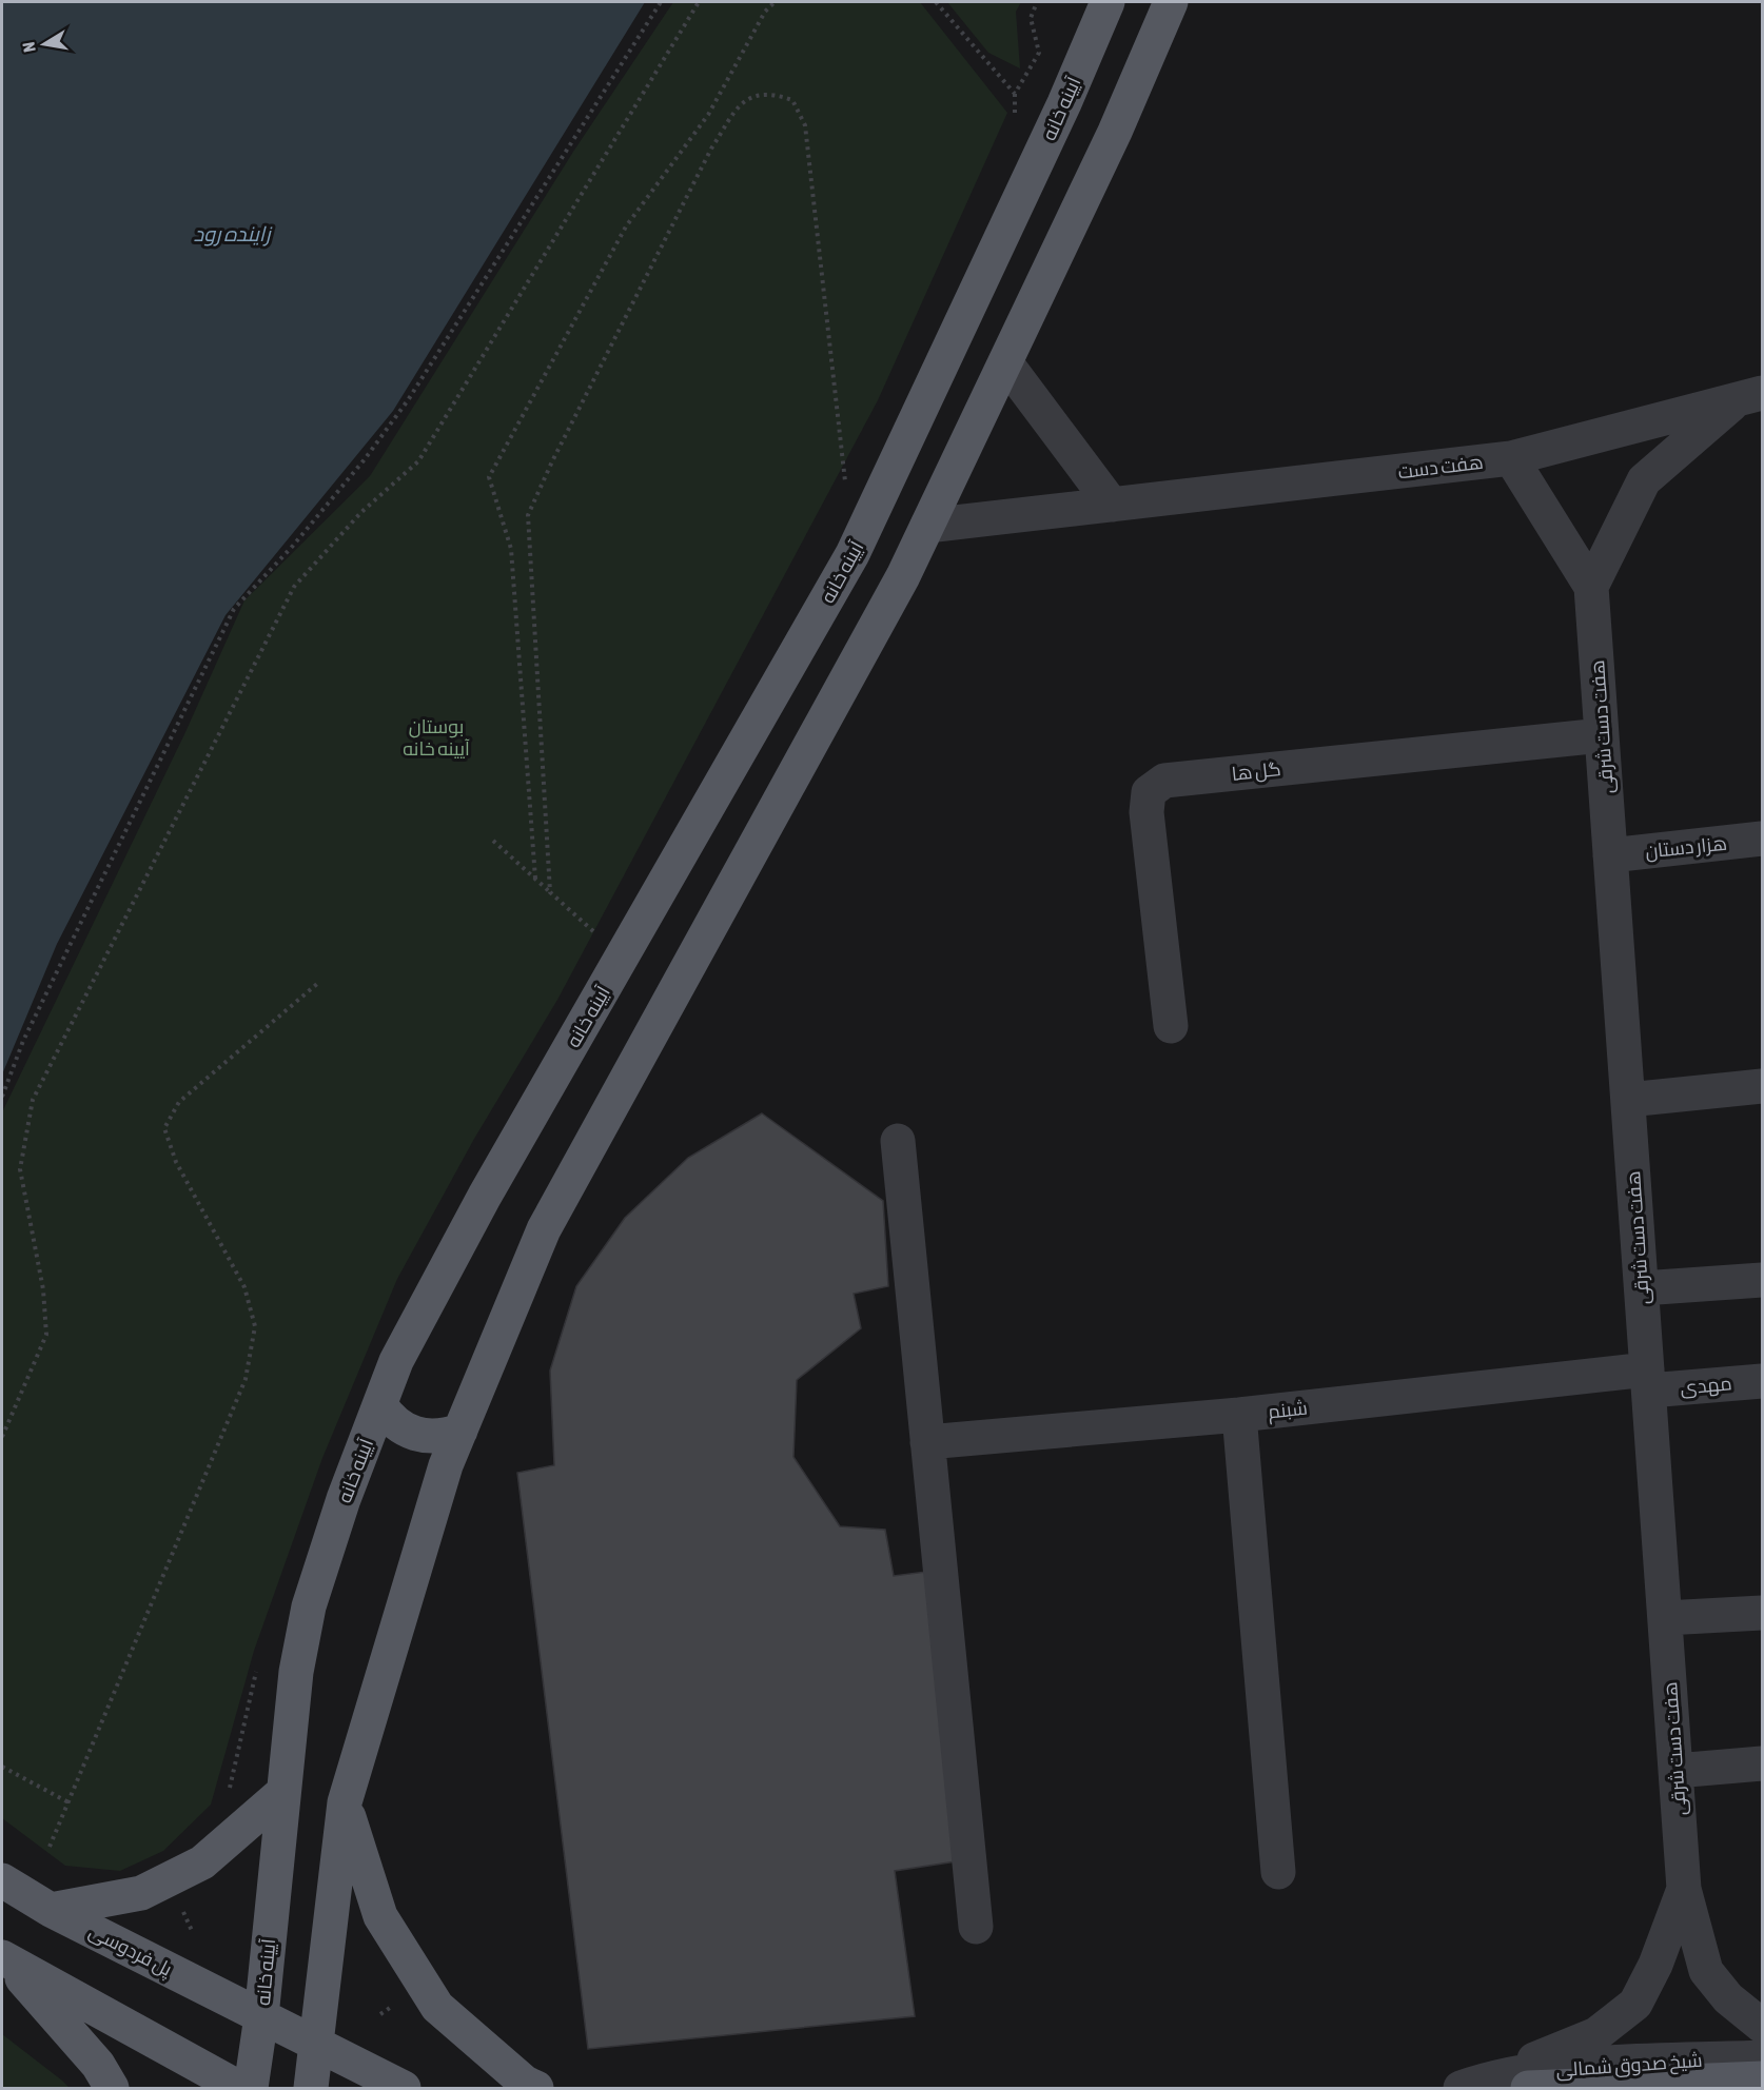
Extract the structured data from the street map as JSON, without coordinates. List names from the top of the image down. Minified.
{"streets":{"main road":["آیینه خانه","پل فردوسی","شیخ صدوق شمالی"],"street":["هفت دست","هفت دست شرقی","گل ها","هزار دستان","مهدی","شبنم"]},"crossings":[["آیینه خانه","پل فردوسی"],["هفت دست شرقی","گل ها"],["هفت دست شرقی","هزار دستان"],["هفت دست شرقی","مهدی"],["هفت دست شرقی","شبنم"],["مهدی","شبنم"]],"water":["زاینده رود"],"parks":["بوستان آیینه خانه"],"north":"left"}
